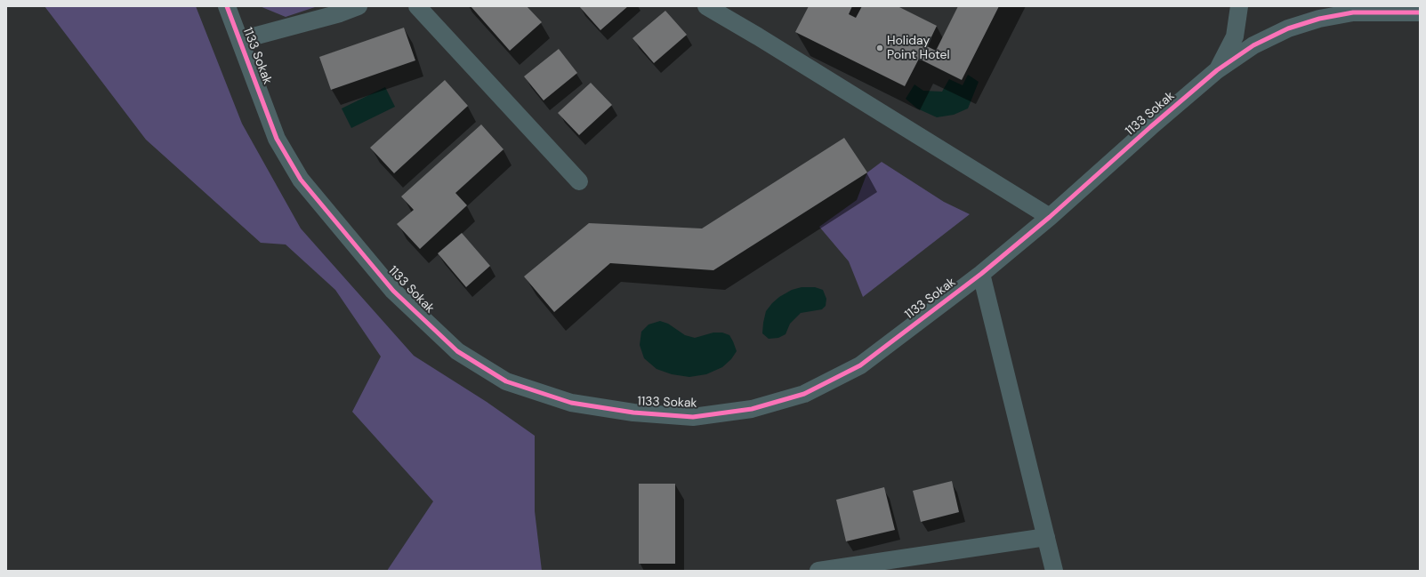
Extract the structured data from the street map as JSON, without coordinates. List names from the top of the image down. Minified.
{"streets":{"street":["1133 Sokak"]},"places":["Holiday Point Hotel"]}
